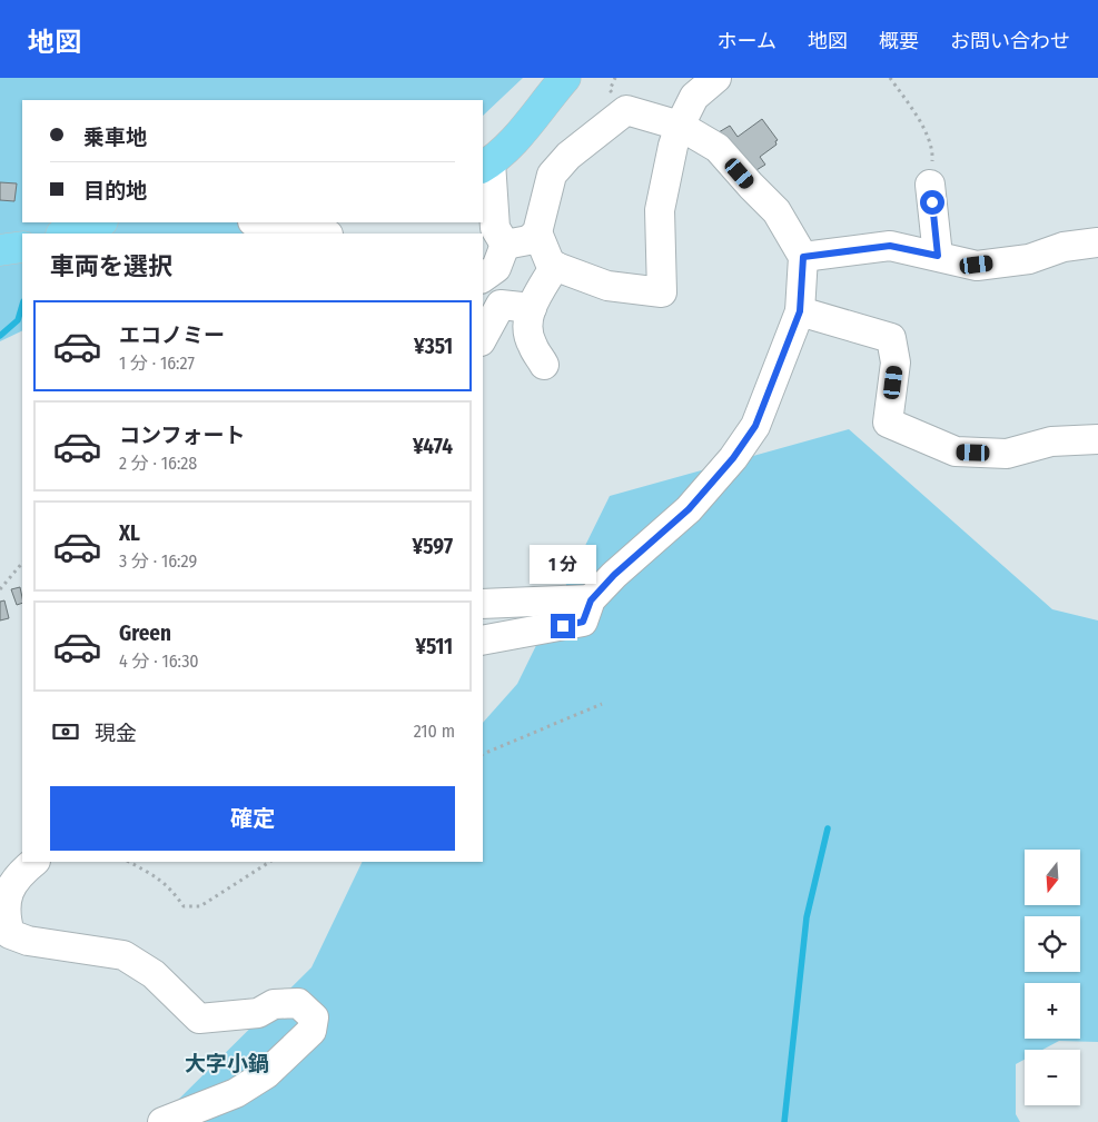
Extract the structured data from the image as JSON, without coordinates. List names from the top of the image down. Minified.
{"districts":["大字小鍋"],"north":"bottom","page":{"header":"地図","nav":["ホーム","地図","概要","お問い合わせ"],"banner":["乗車地","目的地"],"heading":"車両を選択","list":[{"name":"エコノミー","note":"1 分 · 16:27","value":"¥351"},{"name":"コンフォート","note":"2 分 · 16:28","value":"¥474"},{"name":"XL","note":"3 分 · 16:29","value":"¥597"},{"name":"Green","note":"4 分 · 16:30","value":"¥511"}],"bubble":"1 分","pay":["現金","210 m"],"buttons":"確定","map_buttons":["+","−"]}}
